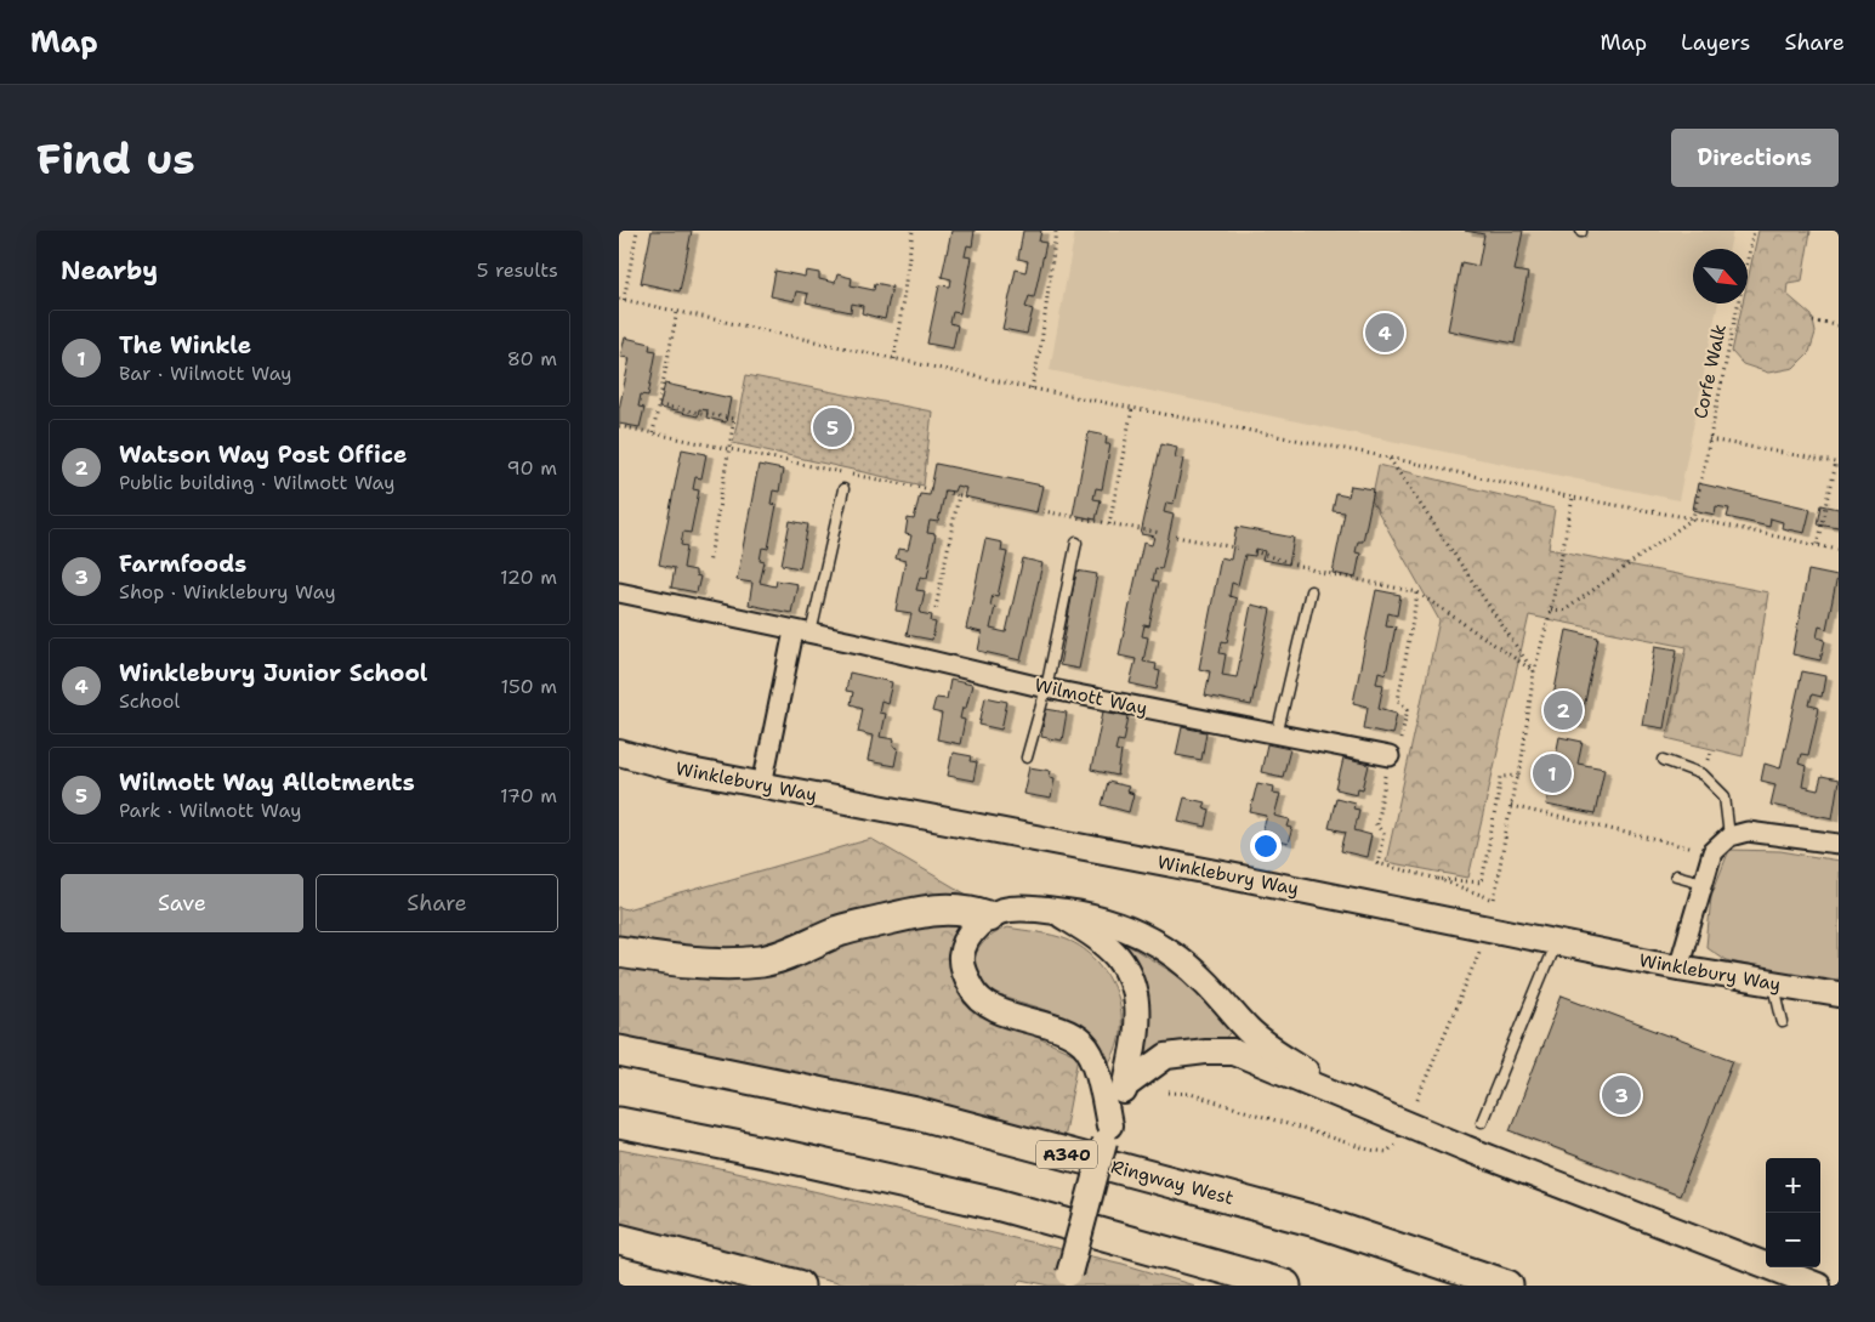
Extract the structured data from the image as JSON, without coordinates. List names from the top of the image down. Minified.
{"streets":{"main road":["A340","Ringway West"],"street":["Wilmott Way","Winklebury Way"],"path":["Corfe Walk"]},"north":"bottom right","page":{"header":"Map","nav":["Map","Layers","Share"],"buttons":["Directions",["Save","Share"]],"title":"Find us","heading":["Nearby","5 results"],"list":[{"mark":"1","name":"The Winkle","note":"Bar · Wilmott Way","value":"80 m"},{"mark":"2","name":"Watson Way Post Office","note":"Public building · Wilmott Way","value":"90 m"},{"mark":"3","name":"Farmfoods","note":"Shop · Winklebury Way","value":"120 m"},{"mark":"4","name":"Winklebury Junior School","note":"School","value":"150 m"},{"mark":"5","name":"Wilmott Way Allotments","note":"Park · Wilmott Way","value":"170 m"}],"pins":["4","5","2","1","3"],"map_buttons":["+","−"]}}
